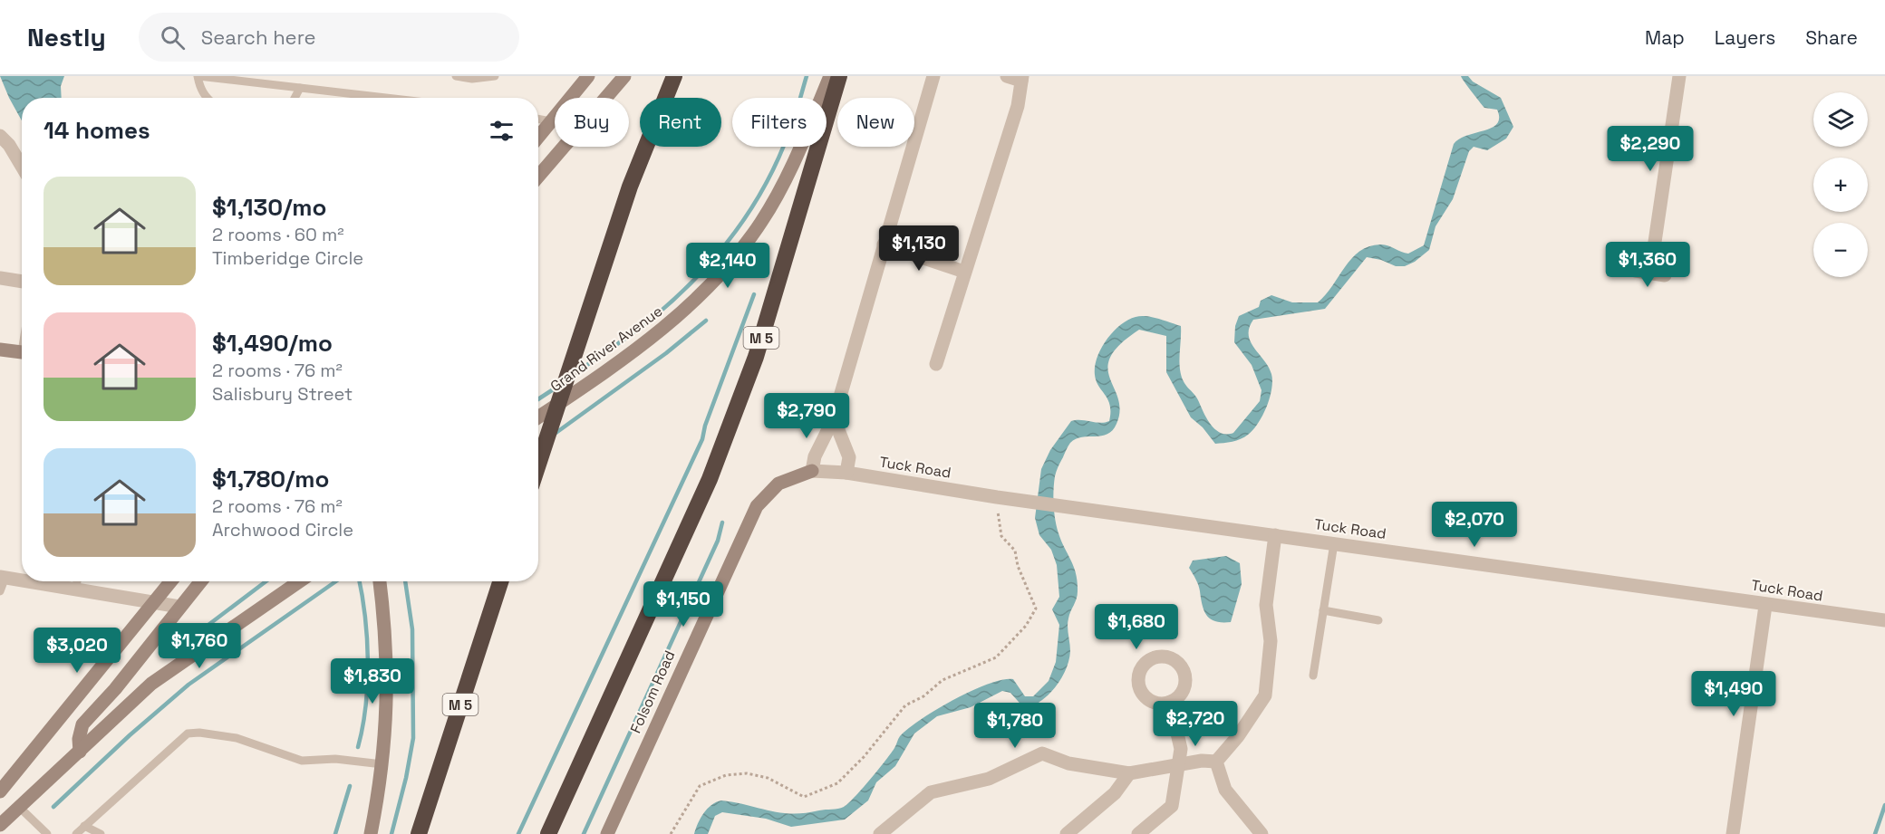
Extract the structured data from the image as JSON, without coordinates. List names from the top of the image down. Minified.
{"streets":{"highway":["M 5"],"main road":["Grand River Avenue","Folsom Road"],"street":["Tuck Road"]},"crossings":[["Tuck Road","Folsom Road"]],"page":{"header":"Nestly","search":"Search here","nav":["Map","Layers","Share"],"map_buttons":["+","−"],"chip":["Buy","Rent","Filters","New"],"heading":"14 homes","price":["$2,290","$1,130","$1,360","$2,140","$2,790","$2,070","$1,150","$1,680","$1,760","$3,020","$1,830","$1,490","$2,720","$1,780"],"list":[{"name":"$1,130/mo","note":"2 rooms · 60 m² · Timberidge Circle"},{"name":"$1,490/mo","note":"2 rooms · 76 m² · Salisbury Street"},{"name":"$1,780/mo","note":"2 rooms · 76 m² · Archwood Circle"}]}}
